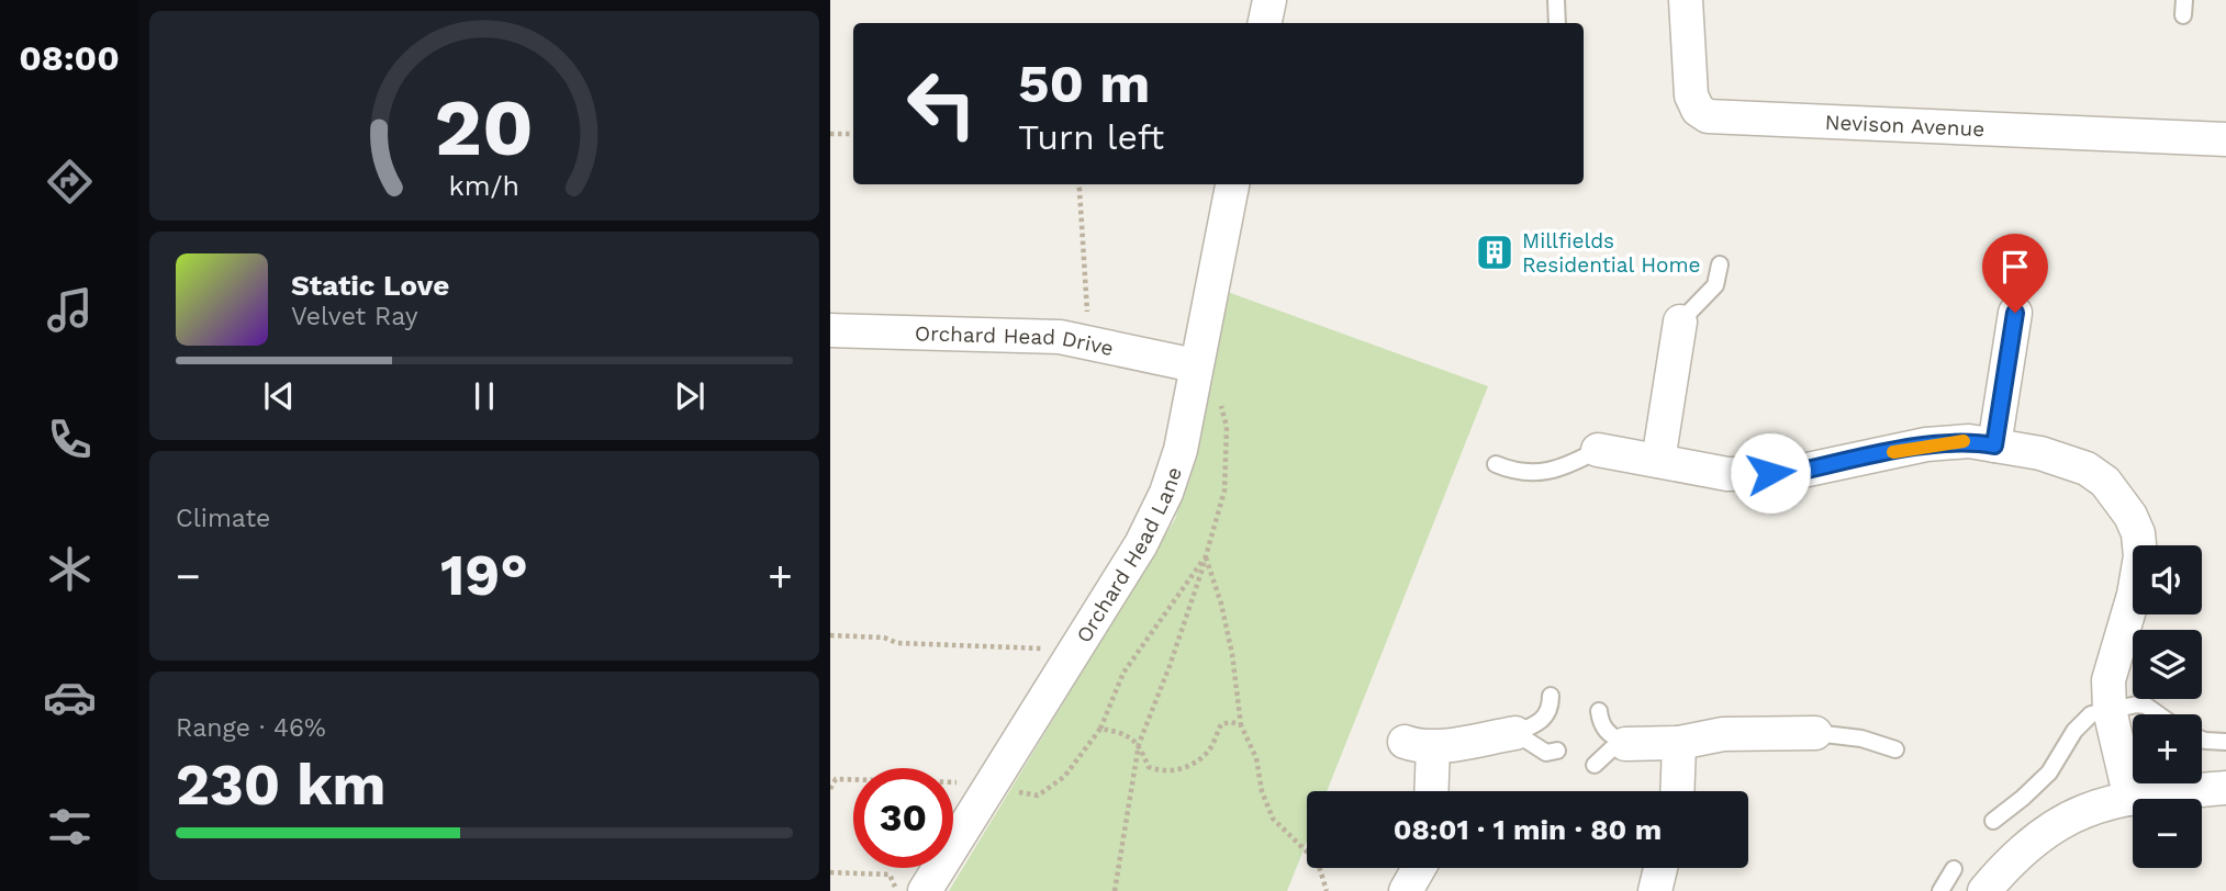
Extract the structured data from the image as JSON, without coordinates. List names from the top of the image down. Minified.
{"streets":{"street":["Nevison Avenue","Orchard Head Drive","Orchard Head Lane"]},"crossings":[["Orchard Head Drive","Orchard Head Lane"]],"places":{"building":["Millfields Residential Home"]},"page":{"tabs":"08:00","turn":["50 m","Turn left"],"song":["Static Love","Velvet Ray"],"tile":["Climate",["Range · 46%","230 km"]],"heat":["−","19°","+"],"map_buttons":["+","−"],"limit":"30","trip":"08:01 · 1 min · 80 m","gauge":["20","km/h"]}}
